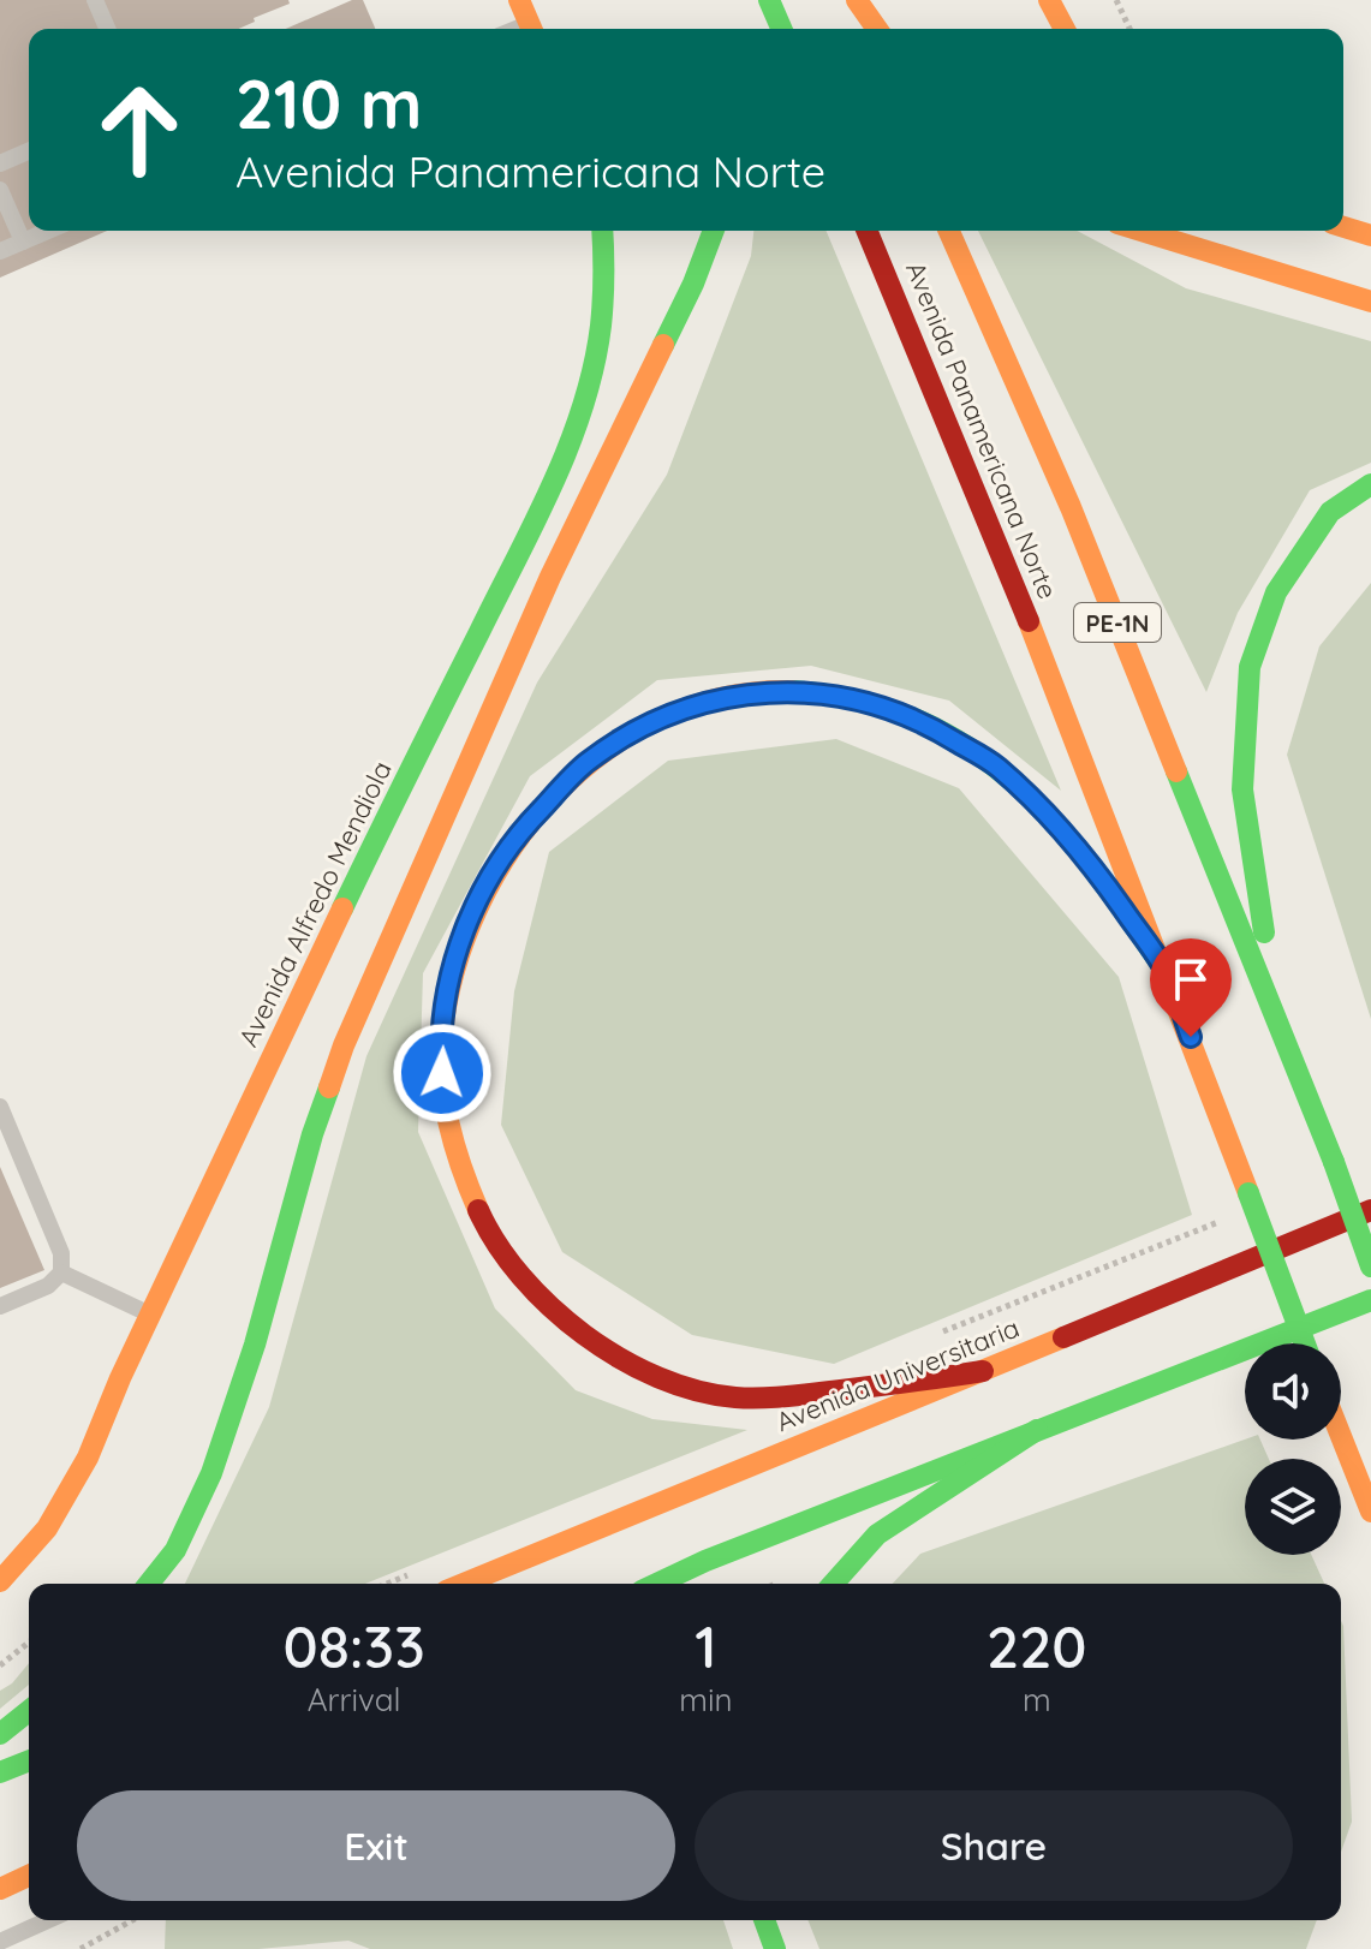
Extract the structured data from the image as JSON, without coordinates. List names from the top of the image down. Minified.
{"streets":{"main road":["Avenida Panamericana Norte","PE-1N","Avenida Alfredo Mendiola","Avenida Universitaria"]},"page":{"turn":["210 m","Avenida Panamericana Norte"],"eta":["08:33","Arrival","1","min","220","m"],"buttons":["Exit","Share"]}}
